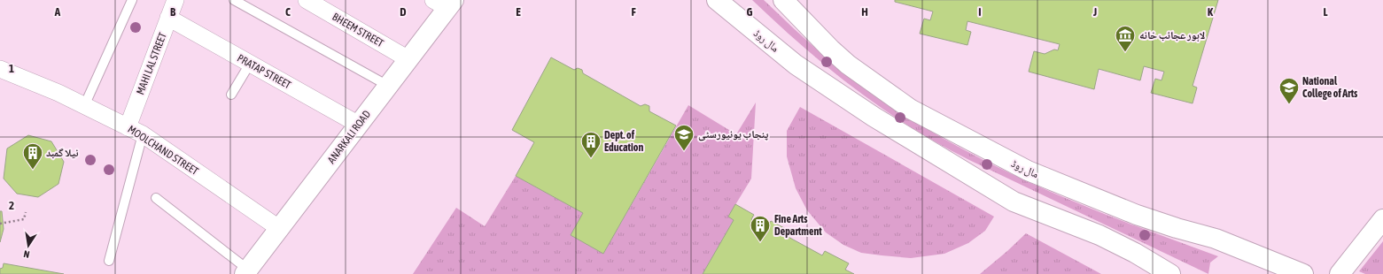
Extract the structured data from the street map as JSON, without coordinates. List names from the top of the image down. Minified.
{"streets":{"main road":["مال روڈ","ANARKALI ROAD"],"street":["BHEEM STREET","MAHI LAL STREET","PRATAP STREET","MOOLCHAND STREET"]},"crossings":[["BHEEM STREET","ANARKALI ROAD"],["MAHI LAL STREET","PRATAP STREET"],["MAHI LAL STREET","MOOLCHAND STREET"],["PRATAP STREET","ANARKALI ROAD"],["ANARKALI ROAD","MOOLCHAND STREET"]],"places":{"museum":["لاہور عجائب خانه"],"school or university":["National College of Arts","پنجاب یونیورسٹی"],"building":["Dept. of Education","نیلا گمبد","Fine Arts Department"]},"north":"bottom","grid":{"columns":["A","B","C","D","E","F","G","H","I","J","K","L"],"rows":["1","2"]}}
